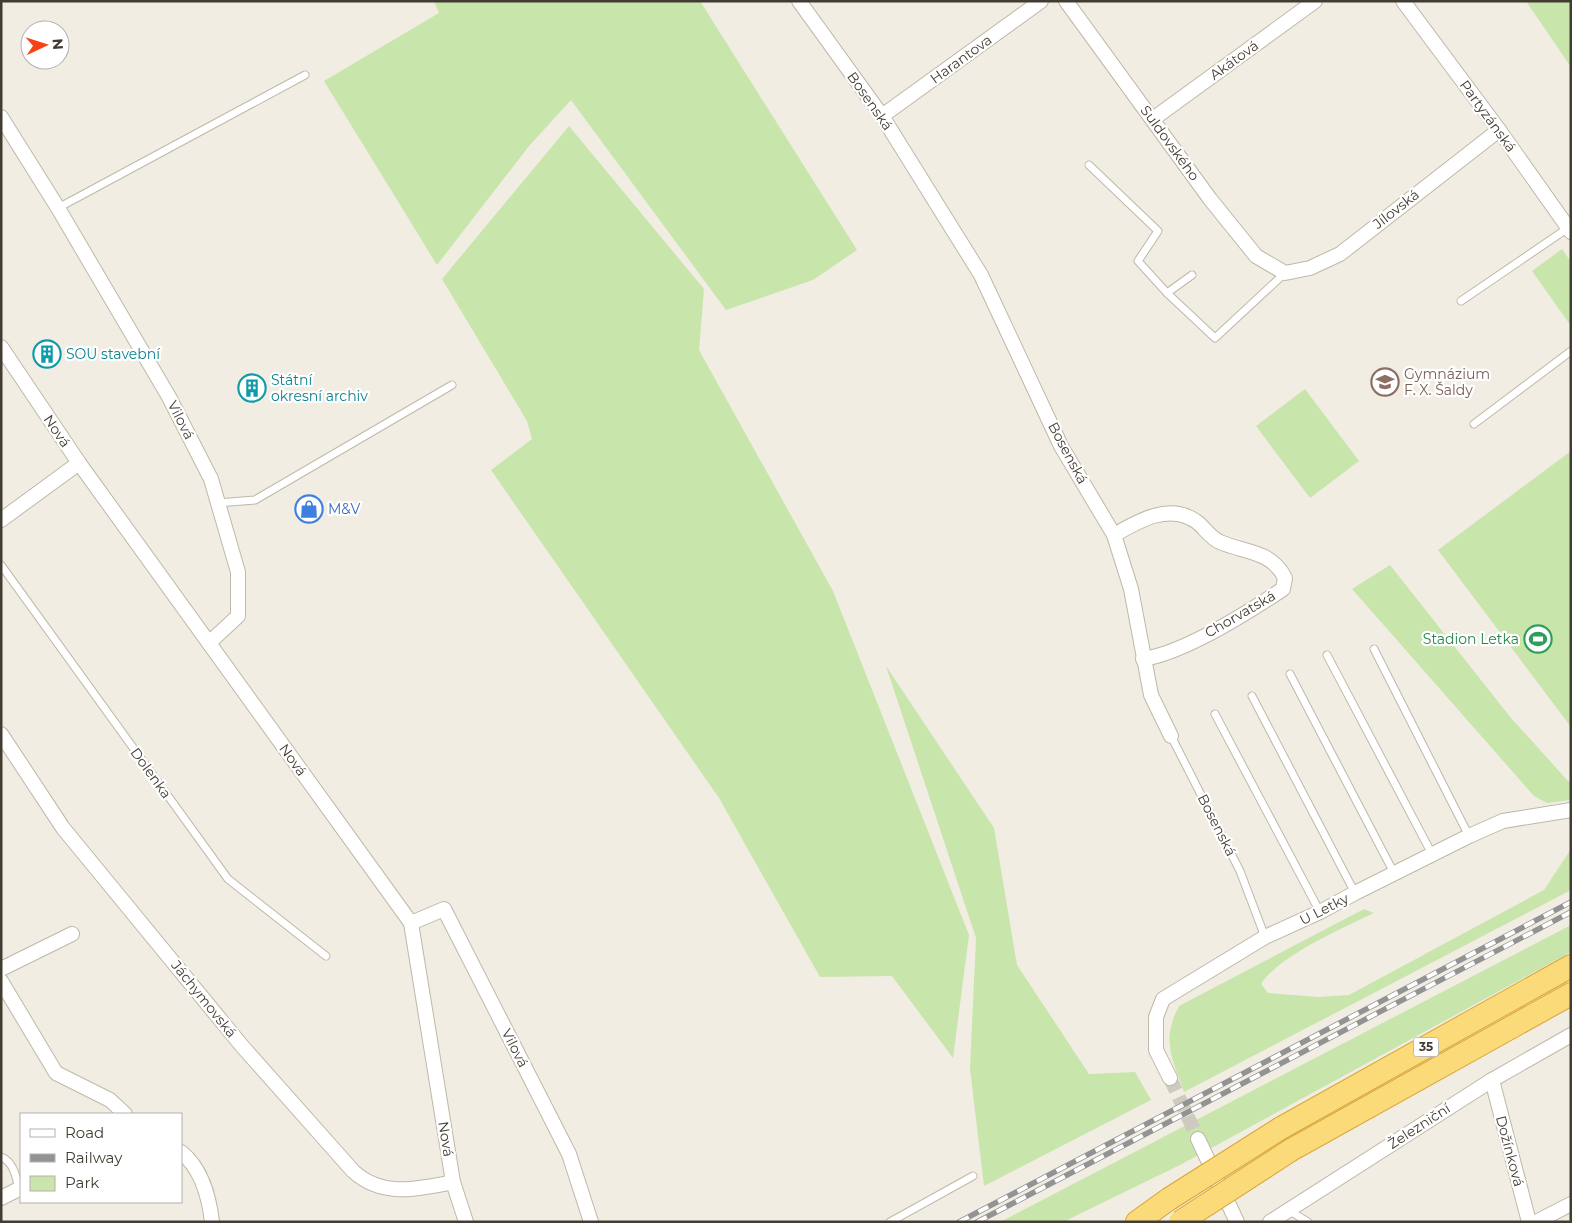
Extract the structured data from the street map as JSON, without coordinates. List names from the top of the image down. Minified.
{"streets":{"highway":["35"],"street":["Harantova","Akátová","Bosenská","Partyzánská","Suldovského","Jílovská","Vilová","Nová","Chorvatská","U Letky","Jáchymovská","Železniční","Dožínková"],"lane":["Dolenka"]},"crossings":[["Harantova","Bosenská"],["Akátová","Suldovského"],["Bosenská","Chorvatská"],["Bosenská","U Letky"],["Partyzánská","Jílovská"],["Suldovského","Jílovská"],["Vilová","Nová"],["Nová","Jáchymovská"],["Železniční","Dožínková"]],"places":{"building":["SOU stavební","Státní okresní archiv"],"school or university":["Gymnázium F. X. Šaldy"],"shop":["M&V"],"sports":["Stadion Letka"]},"legend":["Road","Railway","Park"],"north":"right"}
